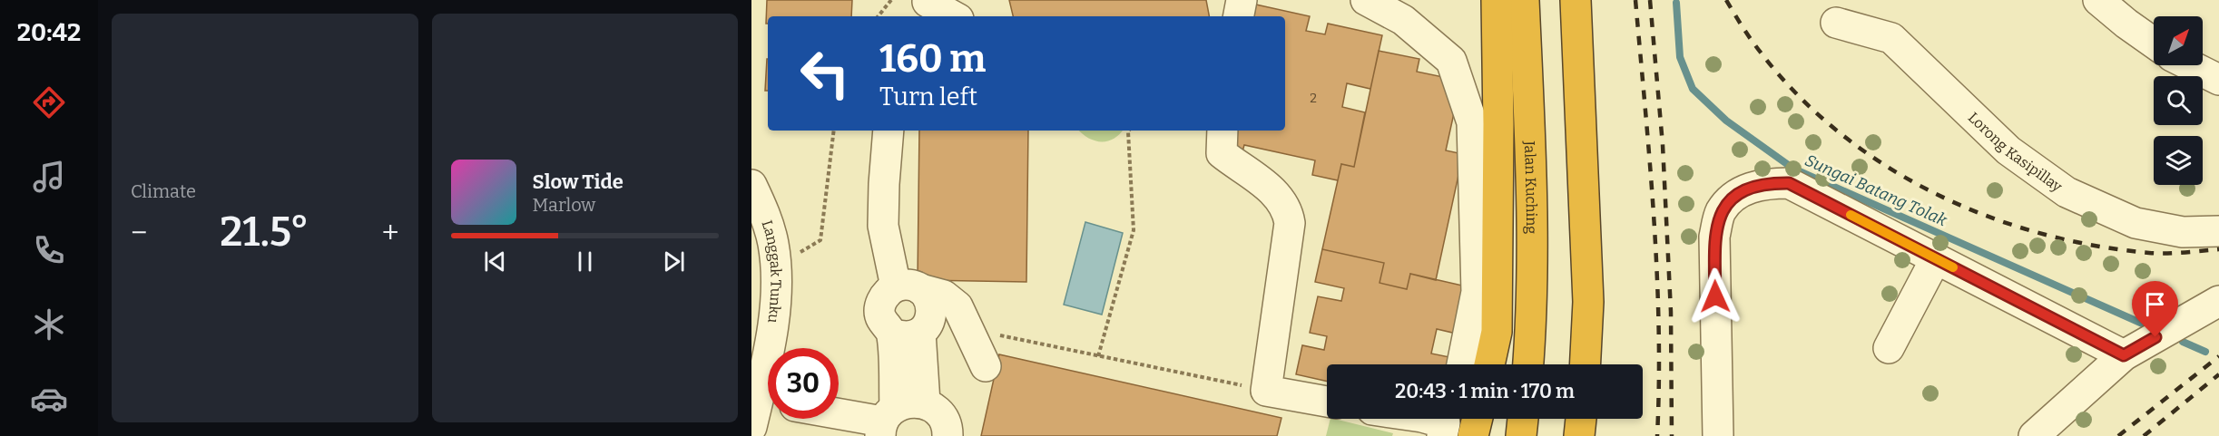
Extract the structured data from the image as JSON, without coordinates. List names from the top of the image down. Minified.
{"streets":{"highway":["Jalan Kuching"],"street":["Lorong Kasipillay","Langgak Tunku"]},"water":["Sungai Batang Tolak"],"house_numbers":["2"],"north":"top right","page":{"tabs":"20:42","tile":"Climate","turn":["160 m","Turn left"],"song":["Slow Tide","Marlow"],"heat":["−","21.5°","+"],"limit":"30","trip":"20:43 · 1 min · 170 m"}}
